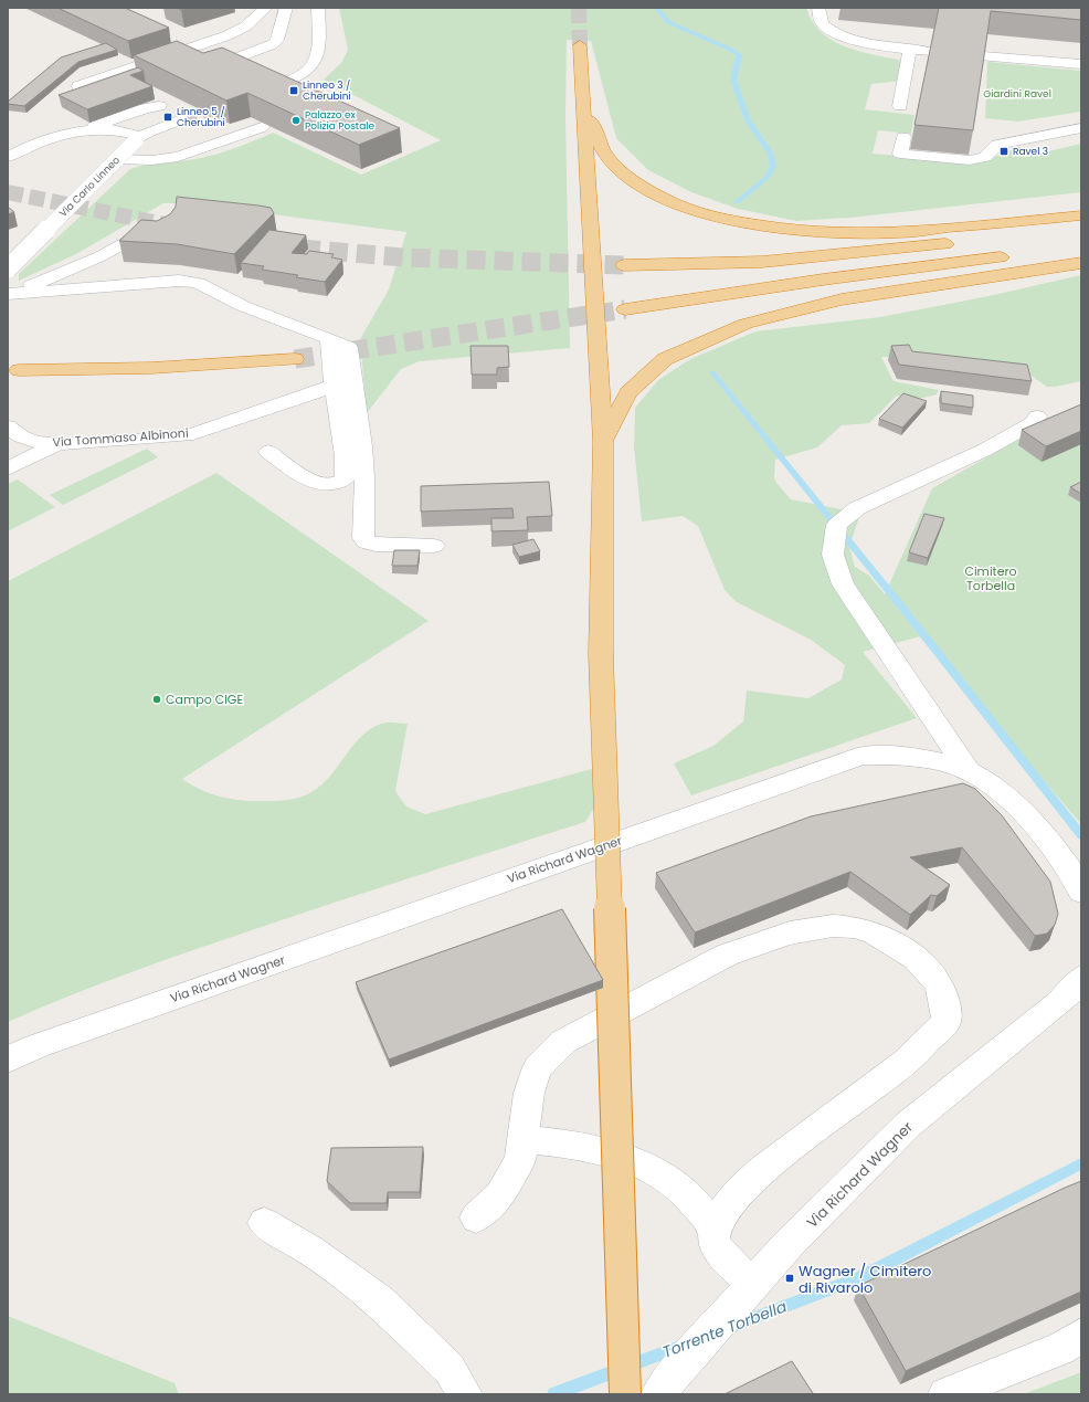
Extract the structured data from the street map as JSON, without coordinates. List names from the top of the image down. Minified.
{"streets":{"street":["Via Carlo Linneo","Via Tommaso Albinoni","Via Richard Wagner"]},"water":["Torrente Torbella"],"parks":["Giardini Ravel","Cimitero Torbella"],"places":{"transit":["Linneo 3 / Cherubini","Linneo 5 / Cherubini","Ravel 3","Wagner / Cimitero di Rivarolo"],"other":["Palazzo ex Polizia Postale","Campo CIGE"]}}
